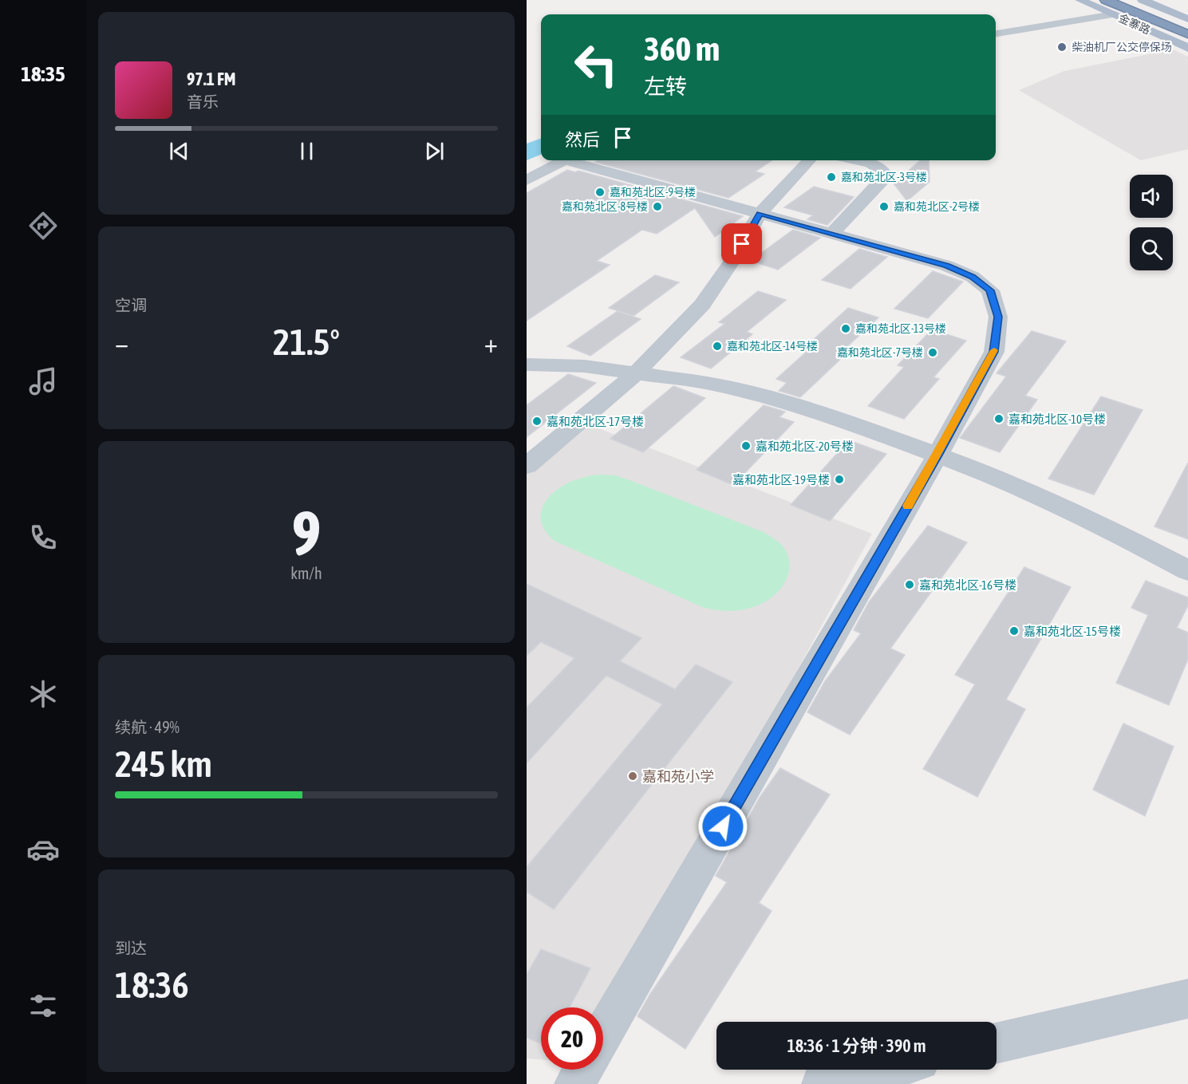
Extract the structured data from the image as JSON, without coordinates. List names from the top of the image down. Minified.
{"streets":{"main road":["金寨路"]},"places":["柴油机厂公交停保场","嘉和苑北区-3号楼","嘉和苑北区-9号楼","嘉和苑北区-8号楼","嘉和苑北区-2号楼","嘉和苑北区-13号楼","嘉和苑北区-14号楼","嘉和苑北区-7号楼","嘉和苑北区-10号楼","嘉和苑北区-17号楼","嘉和苑北区-20号楼","嘉和苑北区-19号楼","嘉和苑北区-16号楼","嘉和苑北区-15号楼","嘉和苑小学"],"page":{"tabs":"18:35","turn":["360 m","左转"],"song":["97.1 FM","音乐"],"then":"然后","tile":["空调",["9","km/h"],["续航 · 49%","245 km"],["到达","18:36"]],"heat":["−","21.5°","+"],"limit":"20","trip":"18:36 · 1 分钟 · 390 m"}}
